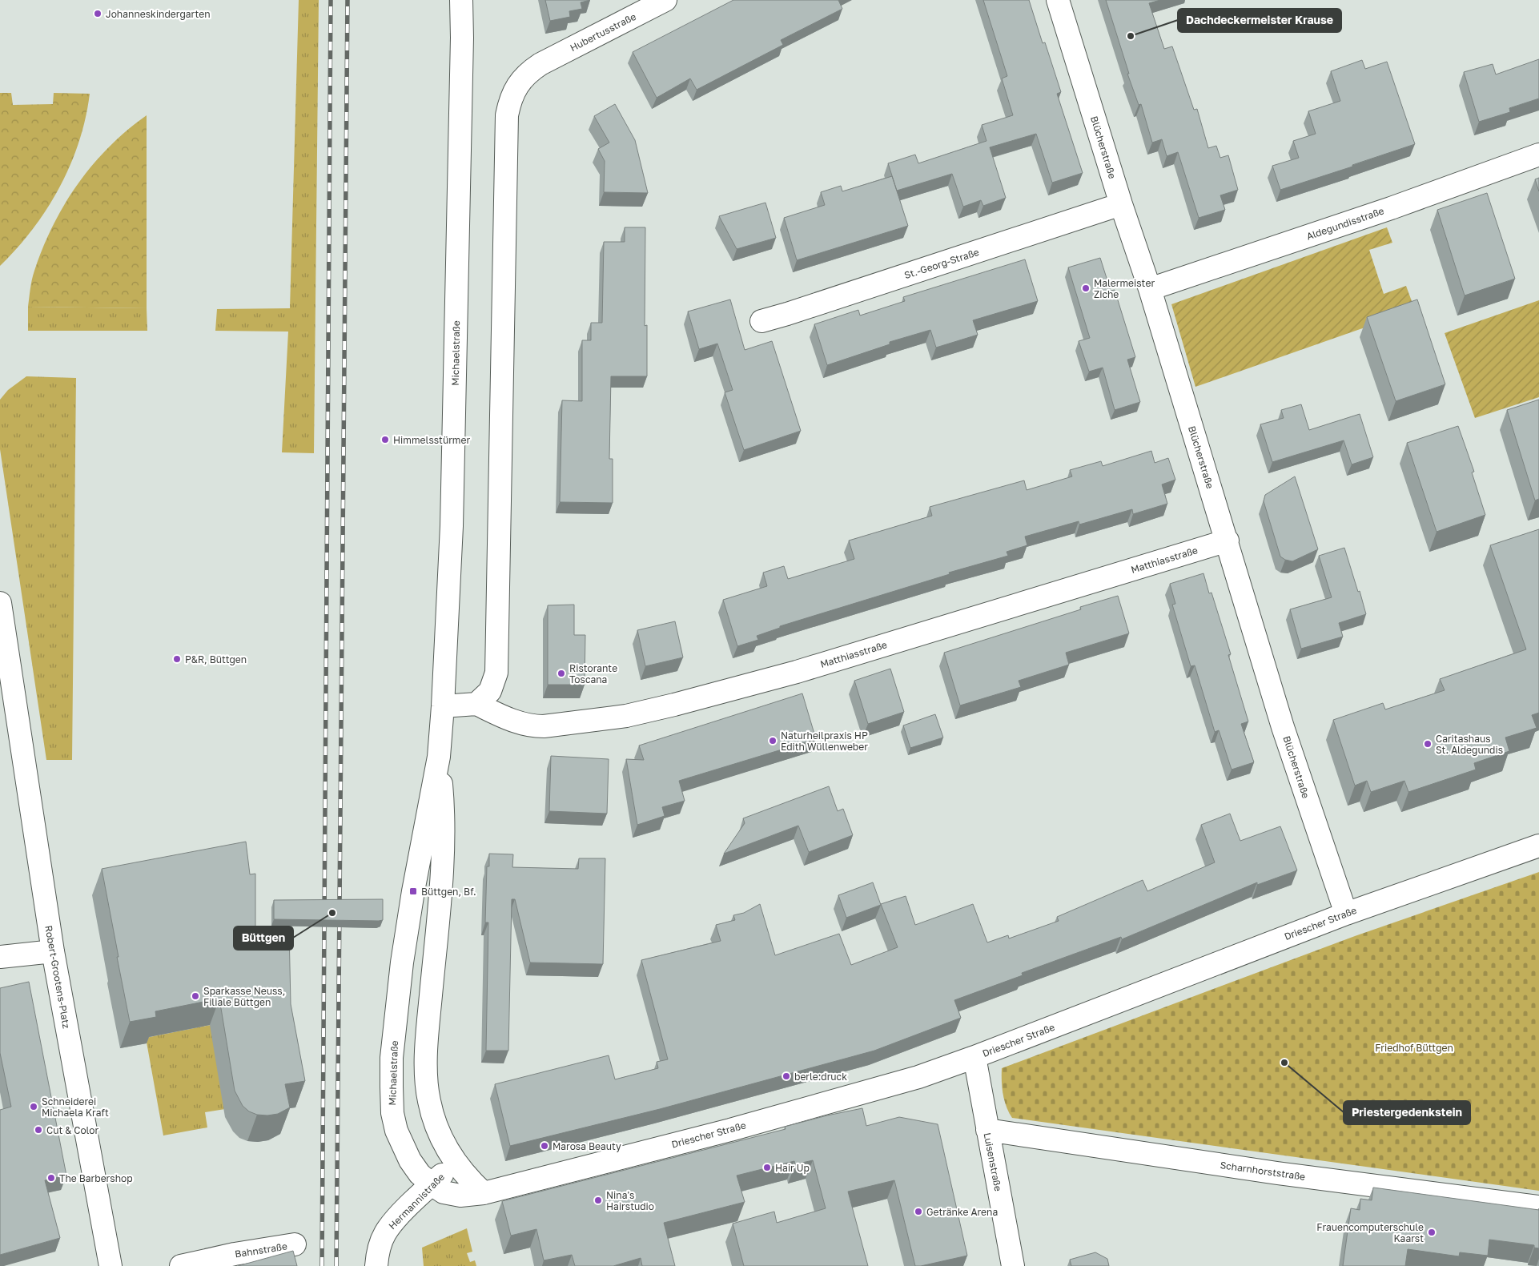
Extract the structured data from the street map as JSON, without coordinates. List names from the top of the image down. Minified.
{"streets":{"street":["Hubertusstraße","Blücherstraße","Aldegundisstraße","St.-Georg-Straße","Michaelstraße","Matthiasstraße","Driescher Straße","Robert-Grootens-Platz","Luisenstraße","Scharnhorststraße","Hermannistraße","Bahnstraße"]},"crossings":[["Hubertusstraße","Matthiasstraße"],["Blücherstraße","Aldegundisstraße"],["Blücherstraße","St.-Georg-Straße"],["Blücherstraße","Matthiasstraße"],["Blücherstraße","Driescher Straße"],["Michaelstraße","Driescher Straße"],["Michaelstraße","Hermannistraße"],["Driescher Straße","Luisenstraße"],["Luisenstraße","Scharnhorststraße"]],"parks":["Friedhof Büttgen"],"places":{"other":["Johanneskindergarten","Dachdeckermeister Krause","Malermeister Ziche","Himmelsstürmer","P&R, Büttgen","Ristorante Toscana","Naturheilpraxis HP Edith Wüllenweber","Caritashaus St. Aldegundis","Büttgen","Sparkasse Neuss, Filiale Büttgen","Priestergedenkstein","berle:druck","Schneiderei Michaela Kraft","Cut & Color","Marosa Beauty","Hair Up","The Barbershop","Nina's Hairstudio","Getränke Arena","Frauencomputerschule Kaarst"],"transit":["Büttgen, Bf."]}}
